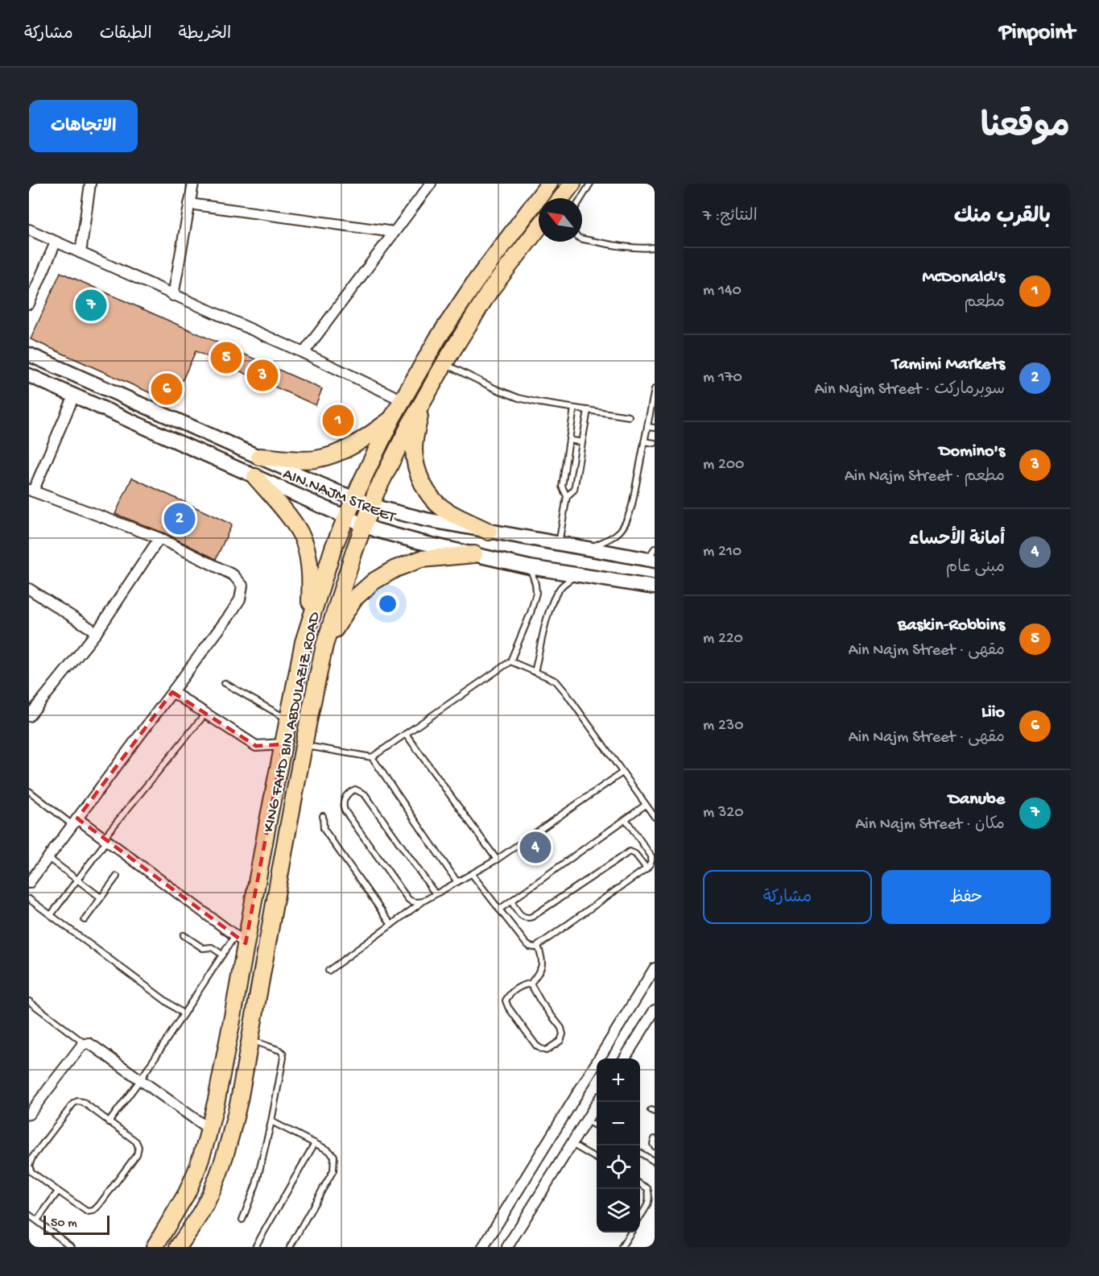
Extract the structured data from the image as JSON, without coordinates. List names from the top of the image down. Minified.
{"streets":{"main road":["AIN NAJM STREET","KING FAHD BIN ABDULAZIZ ROAD"]},"crossings":[["AIN NAJM STREET","KING FAHD BIN ABDULAZIZ ROAD"]],"scale_bar":"50 m","north":"top left","page":{"header":"Pinpoint","nav":["الخريطة","الطبقات","مشاركة"],"title":"موقعنا","buttons":["الاتجاهات",["حفظ","مشاركة"]],"heading":["بالقرب منك","النتائج: 7"],"list":[{"mark":"1","name":"McDonald's","note":"مطعم","value":"140 m"},{"mark":"2","name":"Tamimi Markets","note":"سوبرماركت · Ain Najm Street","value":"170 m"},{"mark":"3","name":"Domino's","note":"مطعم · Ain Najm Street","value":"200 m"},{"mark":"4","name":"أمانة الأحساء","note":"مبنى عام","value":"210 m"},{"mark":"5","name":"Baskin-Robbins","note":"مقهى · Ain Najm Street","value":"220 m"},{"mark":"6","name":"Liio","note":"مقهى · Ain Najm Street","value":"230 m"},{"mark":"7","name":"Danube","note":"مكان · Ain Najm Street","value":"320 m"}],"pins":["7","5","3","6","1","2","4"],"map_buttons":["+","−"],"scale":"50 m"}}
